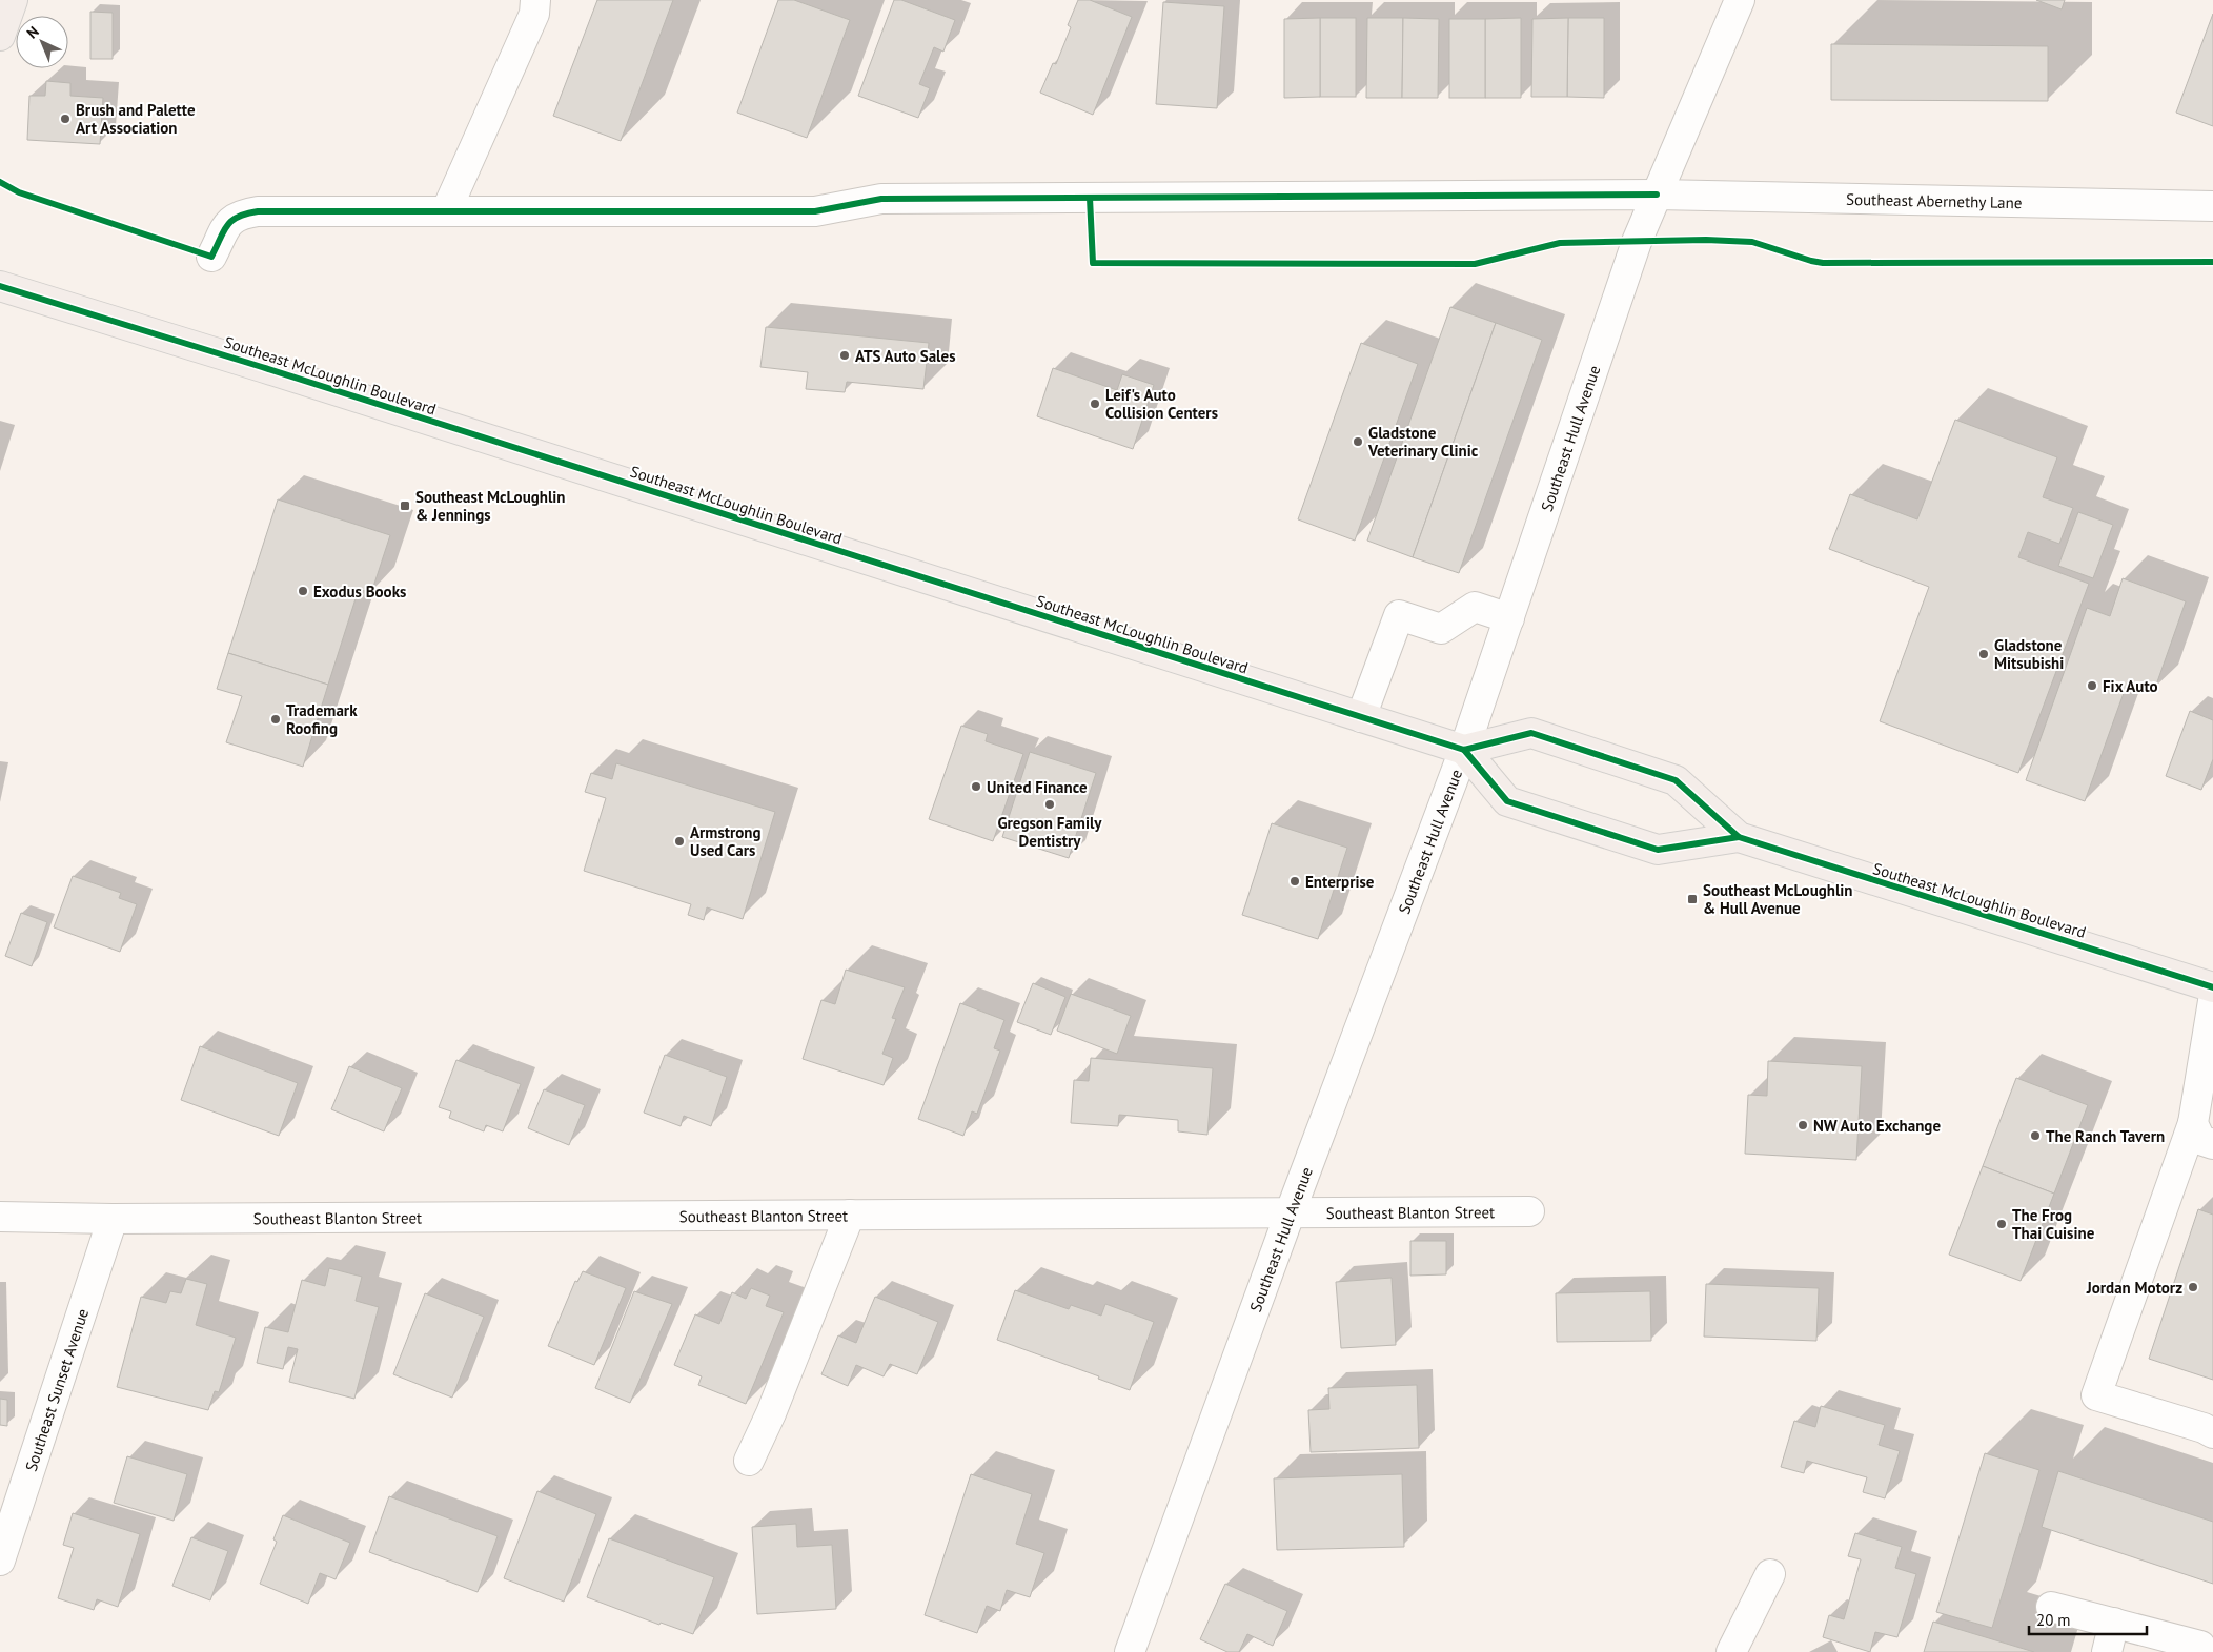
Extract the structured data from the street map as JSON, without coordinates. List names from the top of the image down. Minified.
{"streets":{"main road":["Southeast McLoughlin Boulevard"],"street":["Southeast Abernethy Lane","Southeast Hull Avenue","Southeast Blanton Street","Southeast Sunset Avenue"]},"crossings":[["Southeast Abernethy Lane","Southeast Hull Avenue"],["Southeast McLoughlin Boulevard","Southeast Hull Avenue"],["Southeast Hull Avenue","Southeast Blanton Street"],["Southeast Blanton Street","Southeast Sunset Avenue"]],"places":{"other":["Brush and Palette Art Association","ATS Auto Sales","Leif's Auto Collision Centers","Gladstone Veterinary Clinic","Exodus Books","Gladstone Mitsubishi","Fix Auto","Trademark Roofing","United Finance","Gregson Family Dentistry","Armstrong Used Cars","Enterprise","NW Auto Exchange","The Ranch Tavern","The Frog Thai Cuisine","Jordan Motorz"],"transit":["Southeast McLoughlin & Jennings","Southeast McLoughlin & Hull Avenue"]},"scale_bar":"20 m","north":"top left"}
